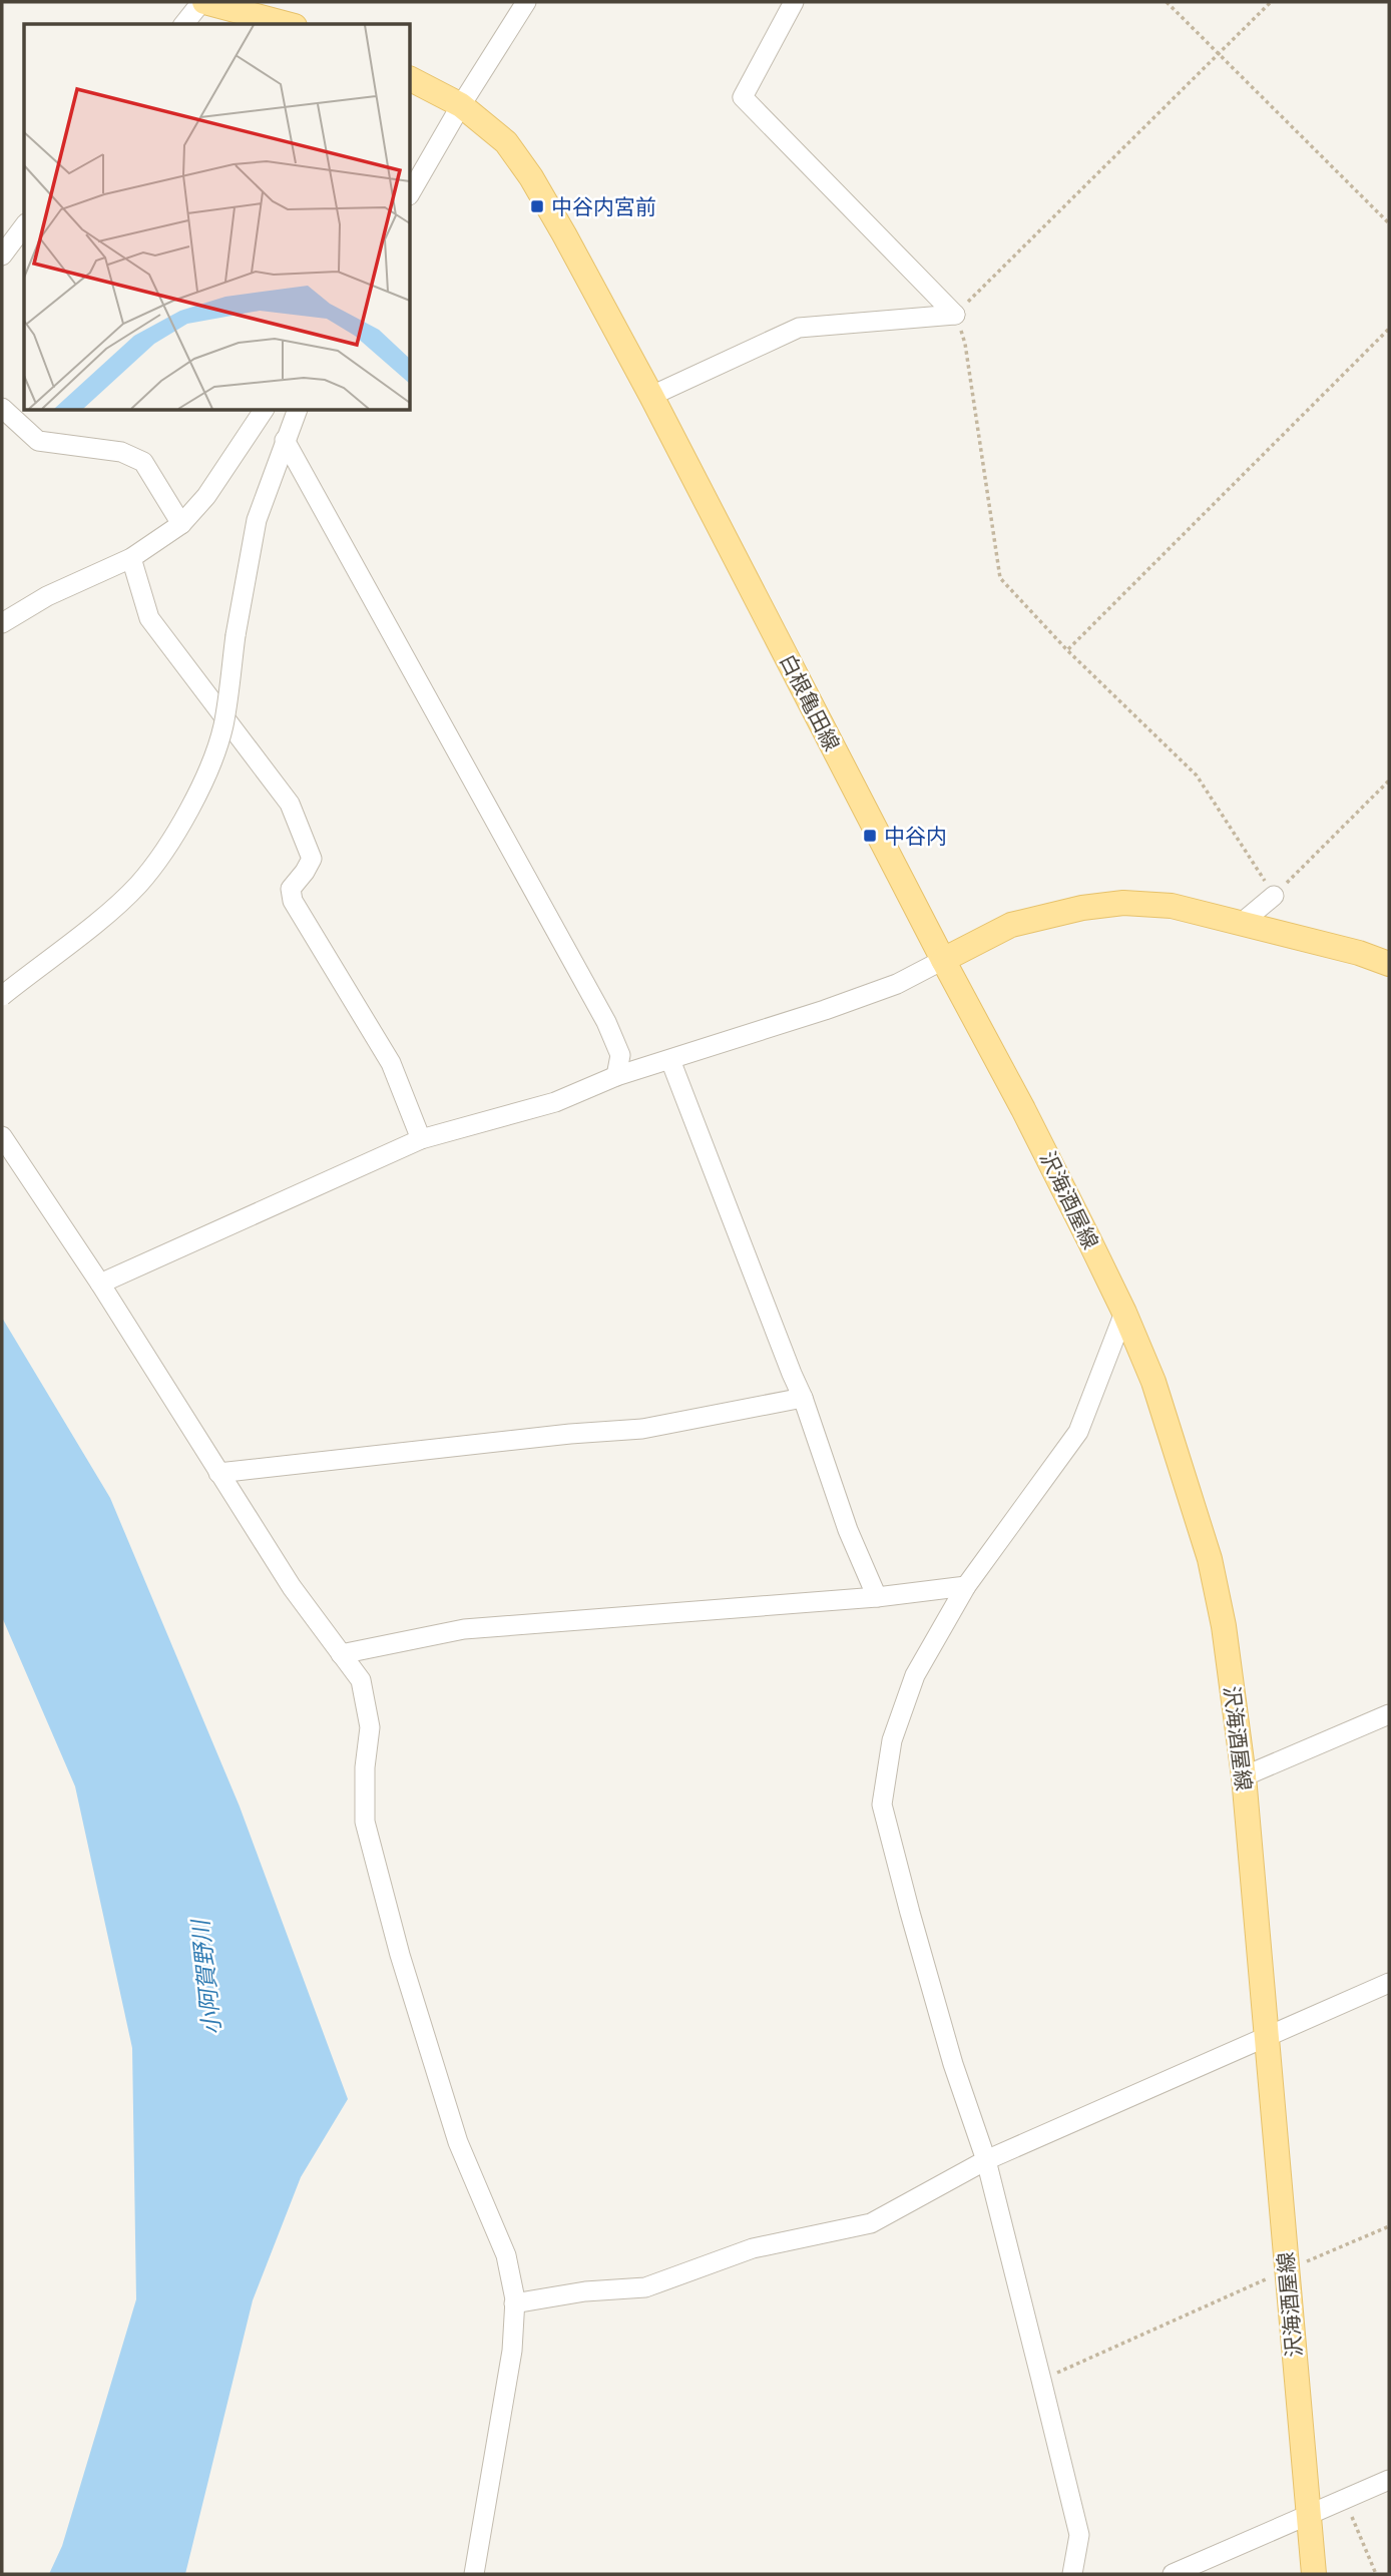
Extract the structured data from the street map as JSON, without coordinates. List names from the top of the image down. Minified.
{"streets":{"main road":["白根亀田線","沢海酒屋線"]},"crossings":[["白根亀田線","沢海酒屋線"]],"water":["小阿賀野川"],"places":{"transit":["中谷内宮前","中谷内"]}}
